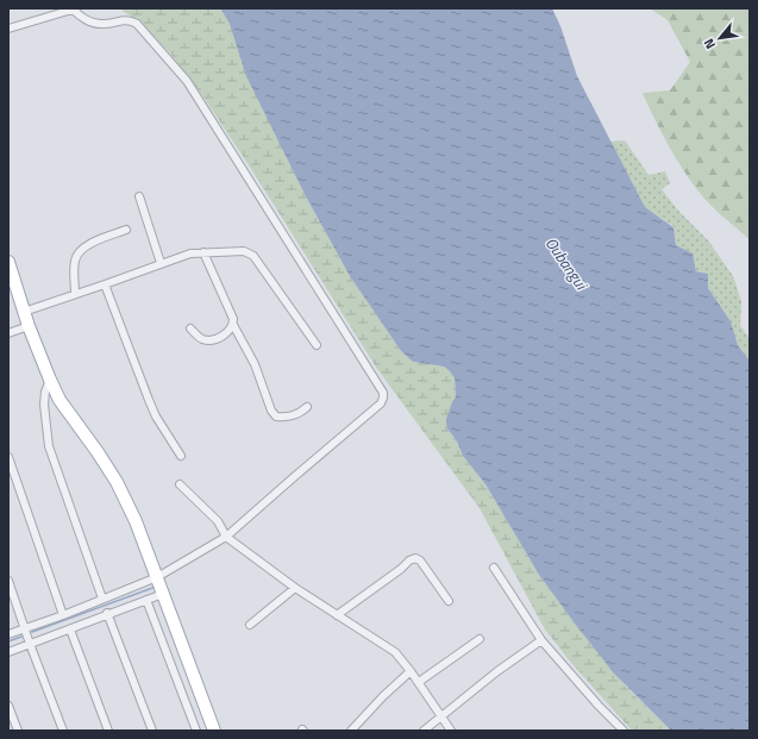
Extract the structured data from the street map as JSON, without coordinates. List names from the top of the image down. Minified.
{"water":["Oubangui"],"north":"bottom left"}
